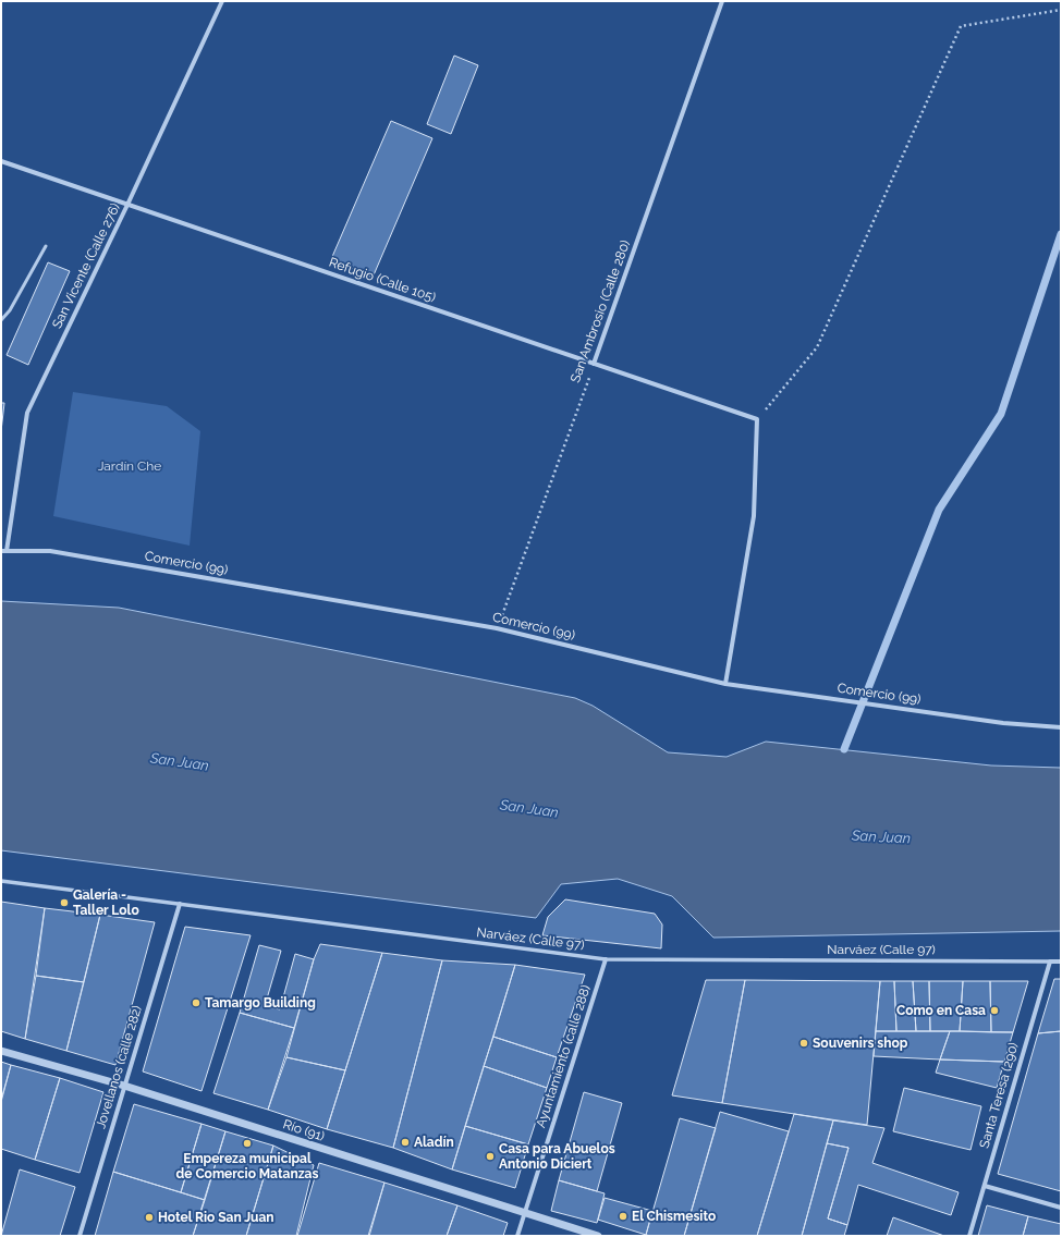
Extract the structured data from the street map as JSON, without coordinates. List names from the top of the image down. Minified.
{"streets":{"street":["San Vicente (Calle 276)","Refugio (Calle 105)","San Ambrosio (Calle 280)","Comercio (99)","Narváez (Calle 97)","Ayuntamiento (calle 288)","Jovellanos (calle 282)","Santa Teresa (290)","Río (91)"]},"crossings":[["San Vicente (Calle 276)","Refugio (Calle 105)"],["San Vicente (Calle 276)","Comercio (99)"],["Refugio (Calle 105)","San Ambrosio (Calle 280)"],["San Ambrosio (Calle 280)","Comercio (99)"],["Narváez (Calle 97)","Ayuntamiento (calle 288)"],["Narváez (Calle 97)","Jovellanos (calle 282)"],["Narváez (Calle 97)","Santa Teresa (290)"],["Ayuntamiento (calle 288)","Río (91)"],["Jovellanos (calle 282)","Río (91)"]],"water":["San Juan"],"parks":["Jardín Che"],"places":["Galería - Taller Lolo","Tamargo Building","Como en Casa","Souvenirs shop","Aladín","Empereza municipal de Comercio Matanzas","Casa para Abuelos Antonio Diciert","El Chismesito","Hotel Rio San Juan"]}
